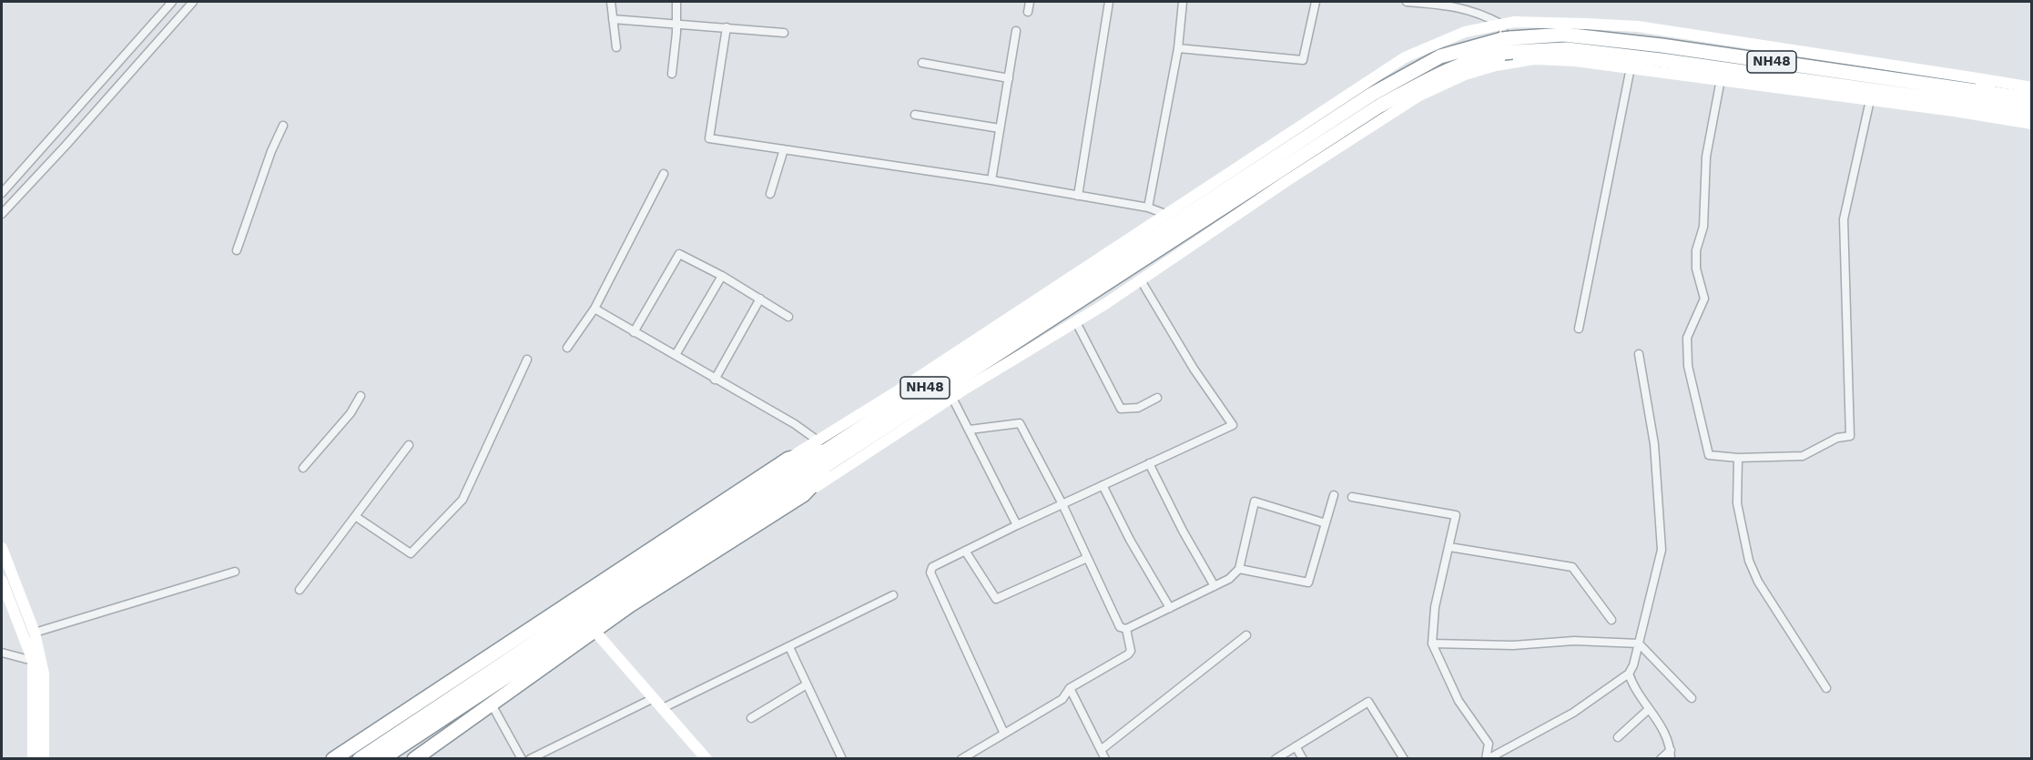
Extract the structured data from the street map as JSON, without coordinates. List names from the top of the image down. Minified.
{"streets":{"highway":["NH48"]}}
